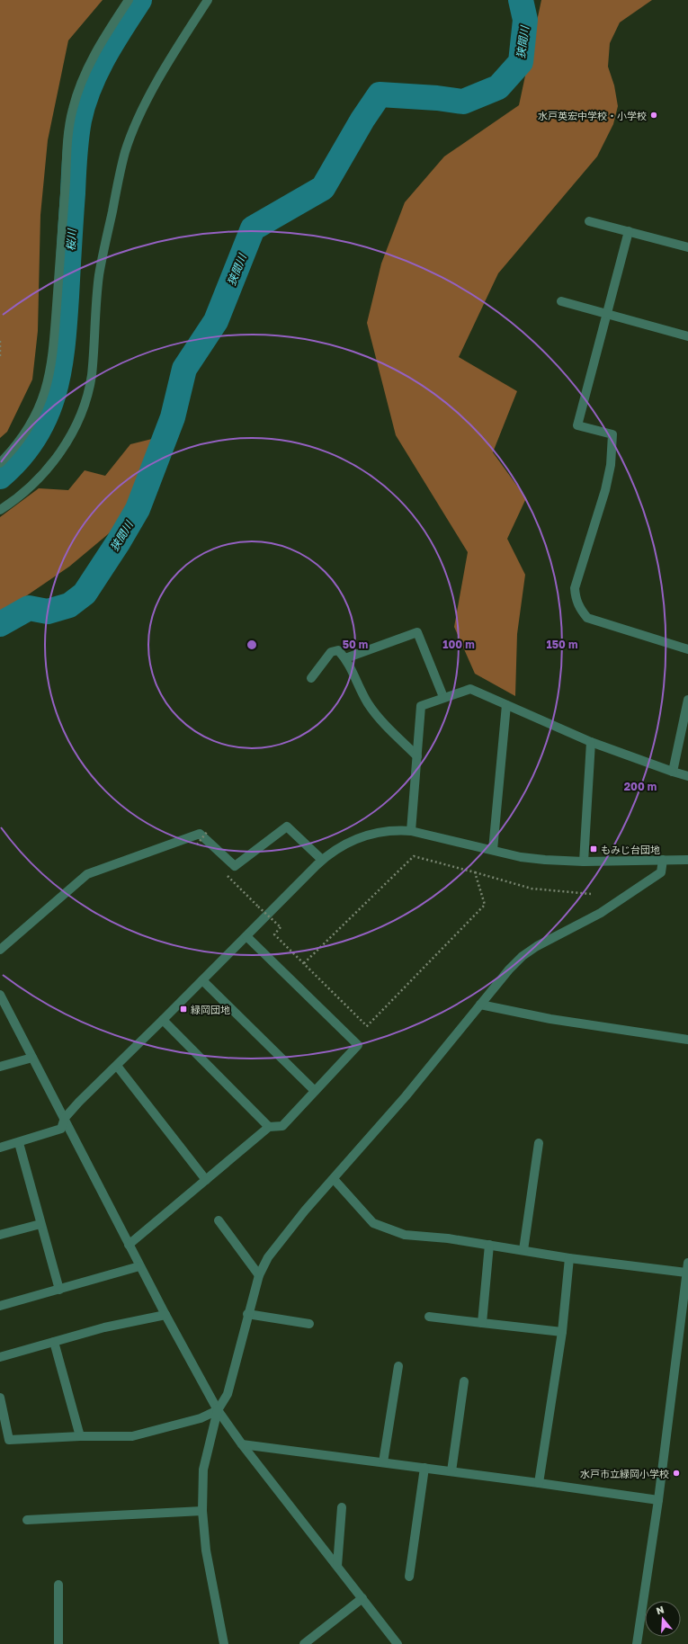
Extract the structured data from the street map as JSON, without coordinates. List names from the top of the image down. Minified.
{"water":["狭間川","桜川"],"places":{"other":["水戸英宏中学校・小学校","水戸市立緑岡小学校"],"transit":["もみじ台団地","緑岡団地"]},"north":"top","rings":["50 m","100 m","150 m","200 m"]}
